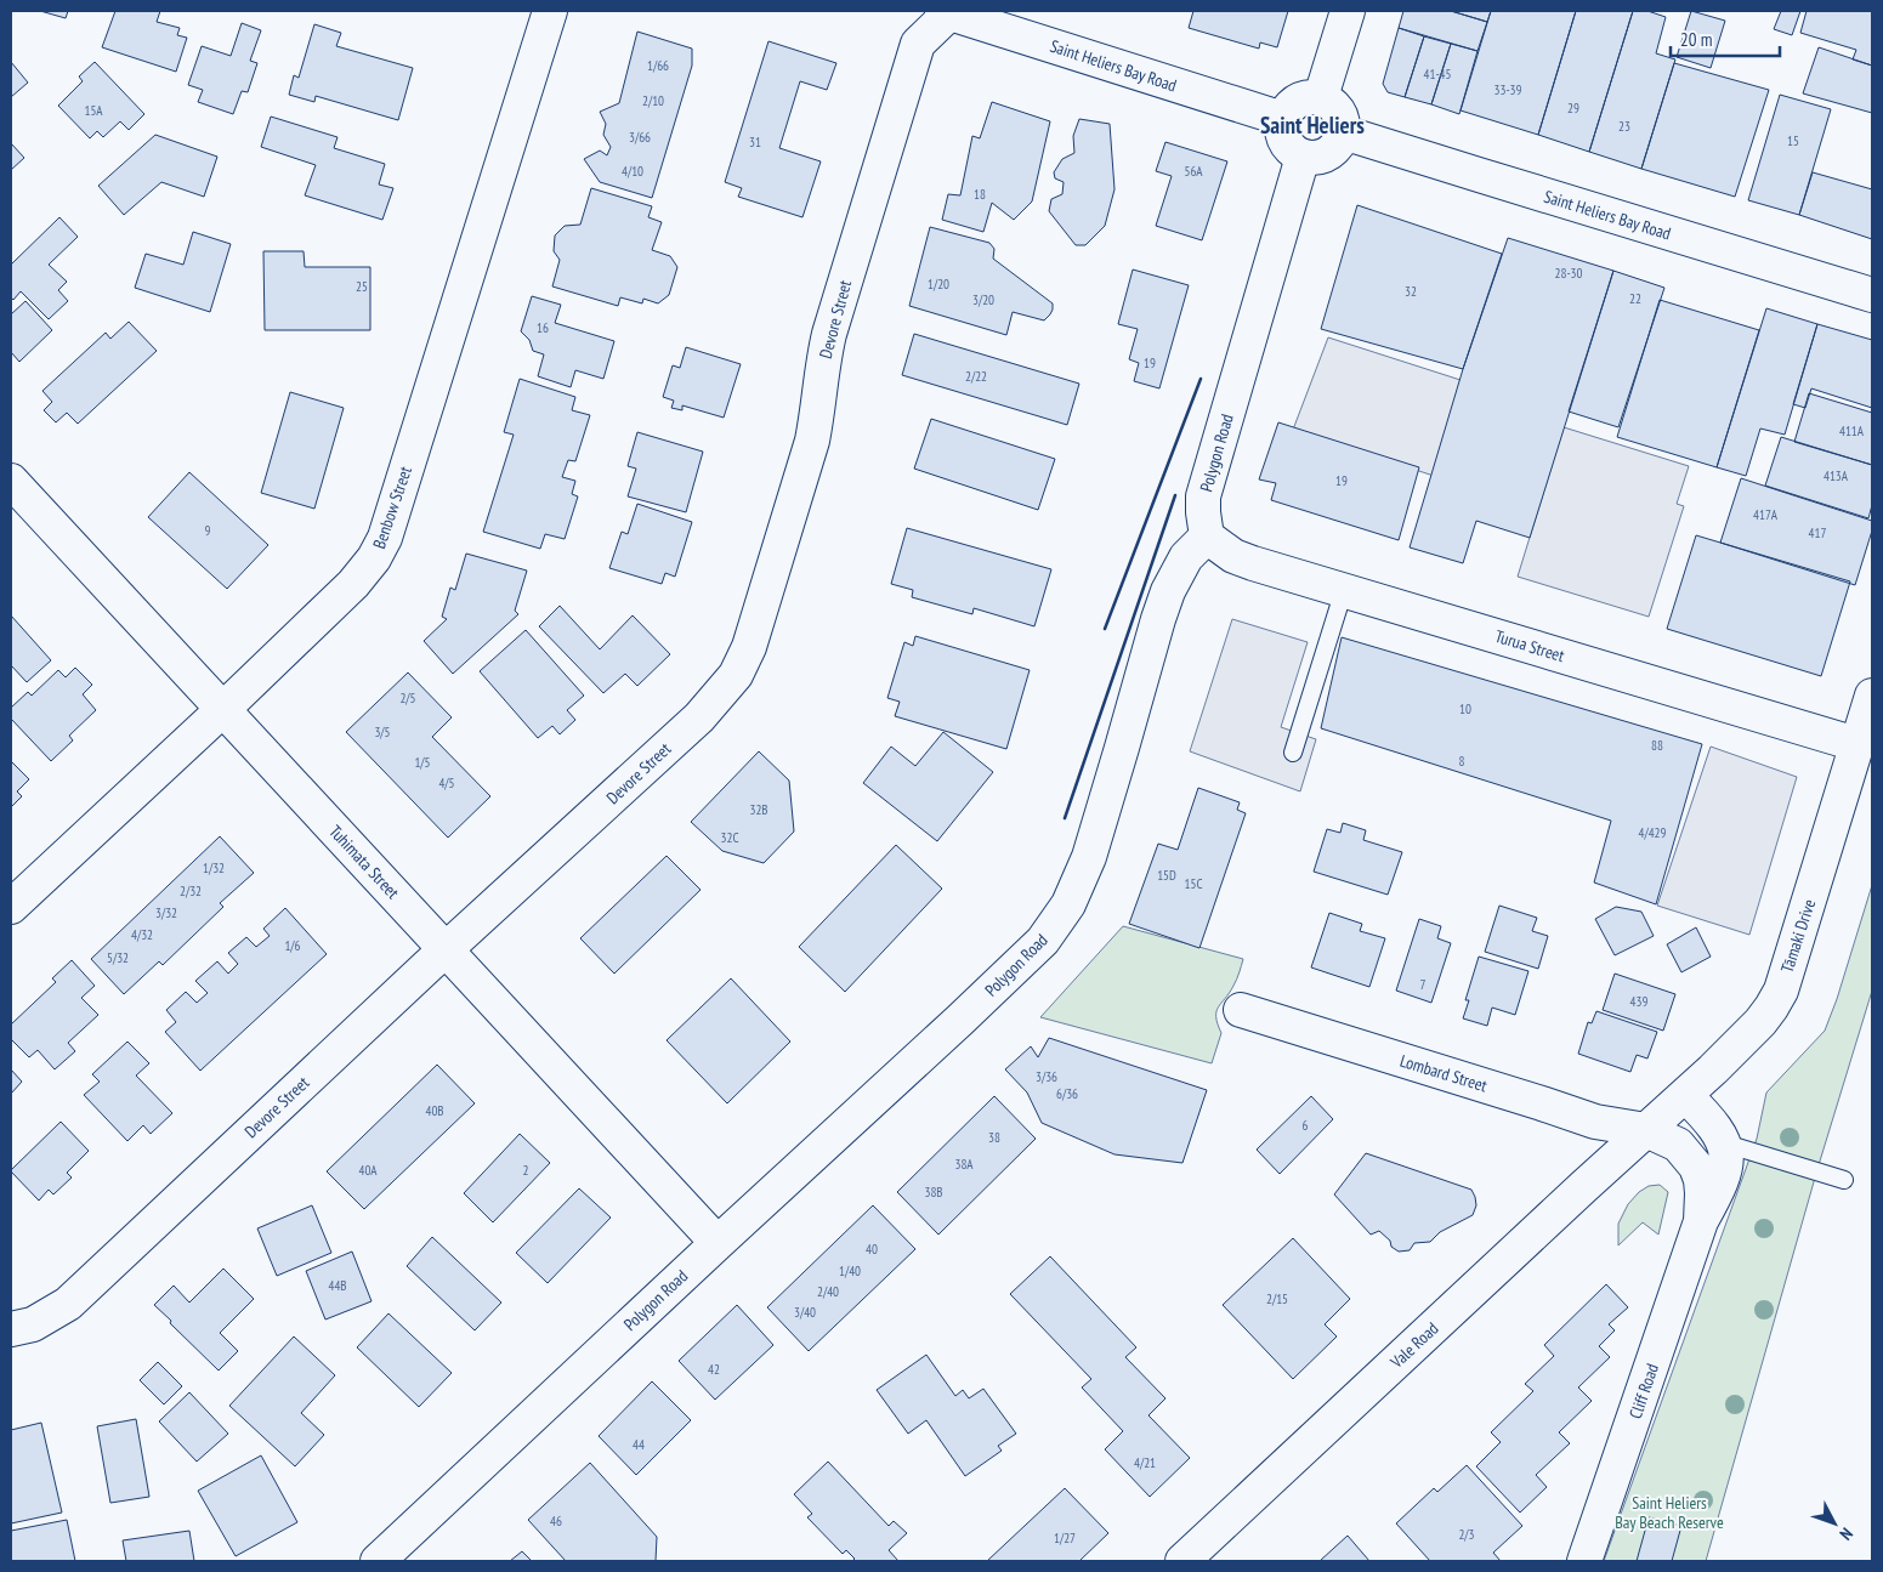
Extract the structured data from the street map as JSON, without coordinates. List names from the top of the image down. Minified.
{"streets":{"street":["Saint Heliers Bay Road","Devore Street","Polygon Road","Benbow Street","Turua Street","Tuhimata Street","Tāmaki Drive","Lombard Street","Vale Road","Cliff Road"]},"crossings":[["Saint Heliers Bay Road","Devore Street"],["Saint Heliers Bay Road","Polygon Road"],["Devore Street","Tuhimata Street"],["Polygon Road","Turua Street"],["Polygon Road","Tuhimata Street"],["Benbow Street","Tuhimata Street"],["Turua Street","Tāmaki Drive"],["Tāmaki Drive","Lombard Street"],["Tāmaki Drive","Vale Road"],["Tāmaki Drive","Cliff Road"],["Lombard Street","Vale Road"],["Lombard Street","Cliff Road"],["Vale Road","Cliff Road"]],"districts":["Saint Heliers"],"parks":["Saint Heliers Bay Beach Reserve"],"house_numbers":["1/66","41-45","33-39","2/10","29","15A","23","3/66","15","31","4/10","56A","18","28-30","1/20","25","32","22","3/20","16","19","2/22","411A","413A","19","417A","9","417","2/5","10","3/5","88","8","1/5","4/5","32B","4/429","32C","1/32","15D","15C","2/32","3/32","4/32","1/6","5/32","7","439","3/36","6/36","40B","6","38","38A","40A","2","38B","40","1/40","44B","2/40","2/15","3/40","42","44","4/21","46","2/3","1/27"],"scale_bar":"20 m","north":"bottom right"}
